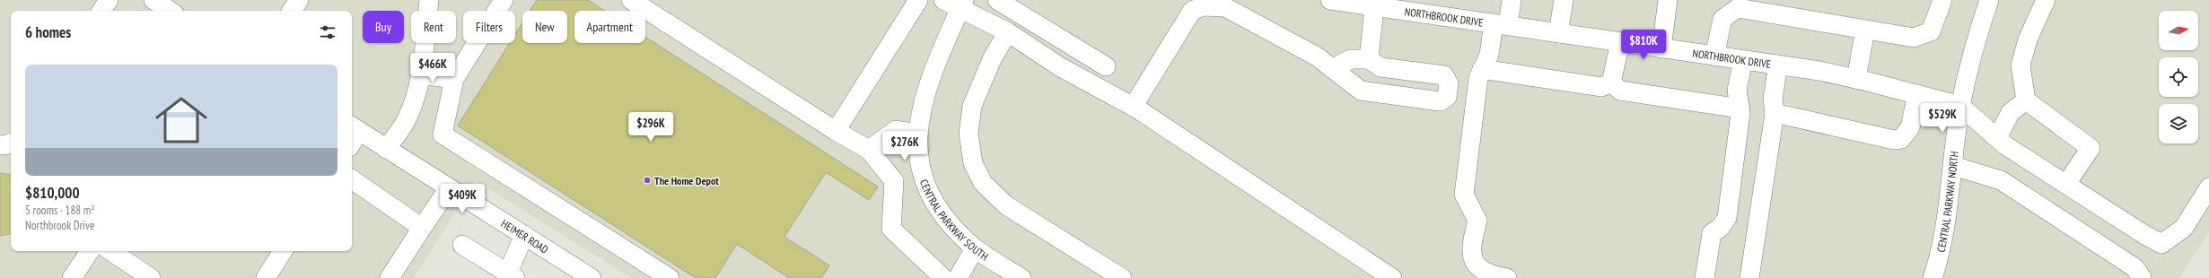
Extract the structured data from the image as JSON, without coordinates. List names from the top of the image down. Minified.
{"streets":{"street":["NORTHBROOK DRIVE","CENTRAL PARKWAY NORTH","CENTRAL PARKWAY SOUTH","HEIMER ROAD"]},"crossings":[["NORTHBROOK DRIVE","CENTRAL PARKWAY NORTH"]],"places":["The Home Depot"],"north":"right","page":{"chip":["Buy","Rent","Filters","New","Apartment"],"heading":"6 homes","price":["$810K","$466K","$529K","$296K","$276K","$409K"],"list":[{"name":"$810,000","note":"5 rooms · 188 m² · Northbrook Drive"}]}}
